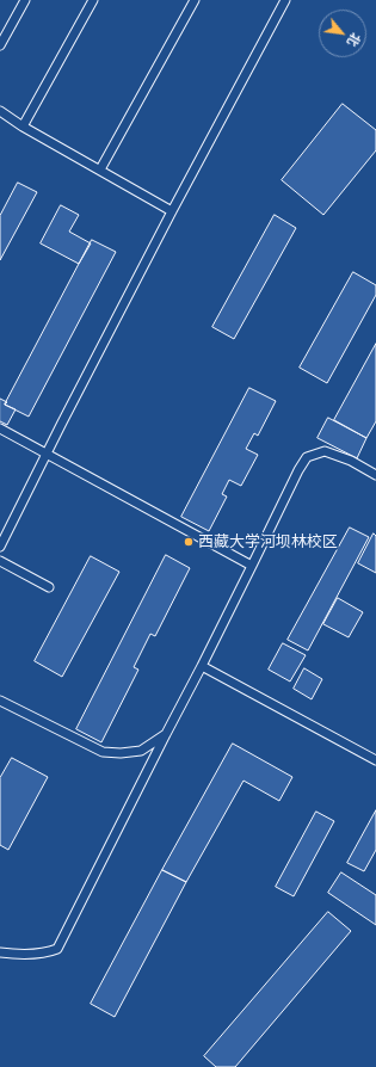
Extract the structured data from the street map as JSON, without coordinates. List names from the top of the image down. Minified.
{"places":["西藏大学河坝林校区"],"north":"bottom right"}
